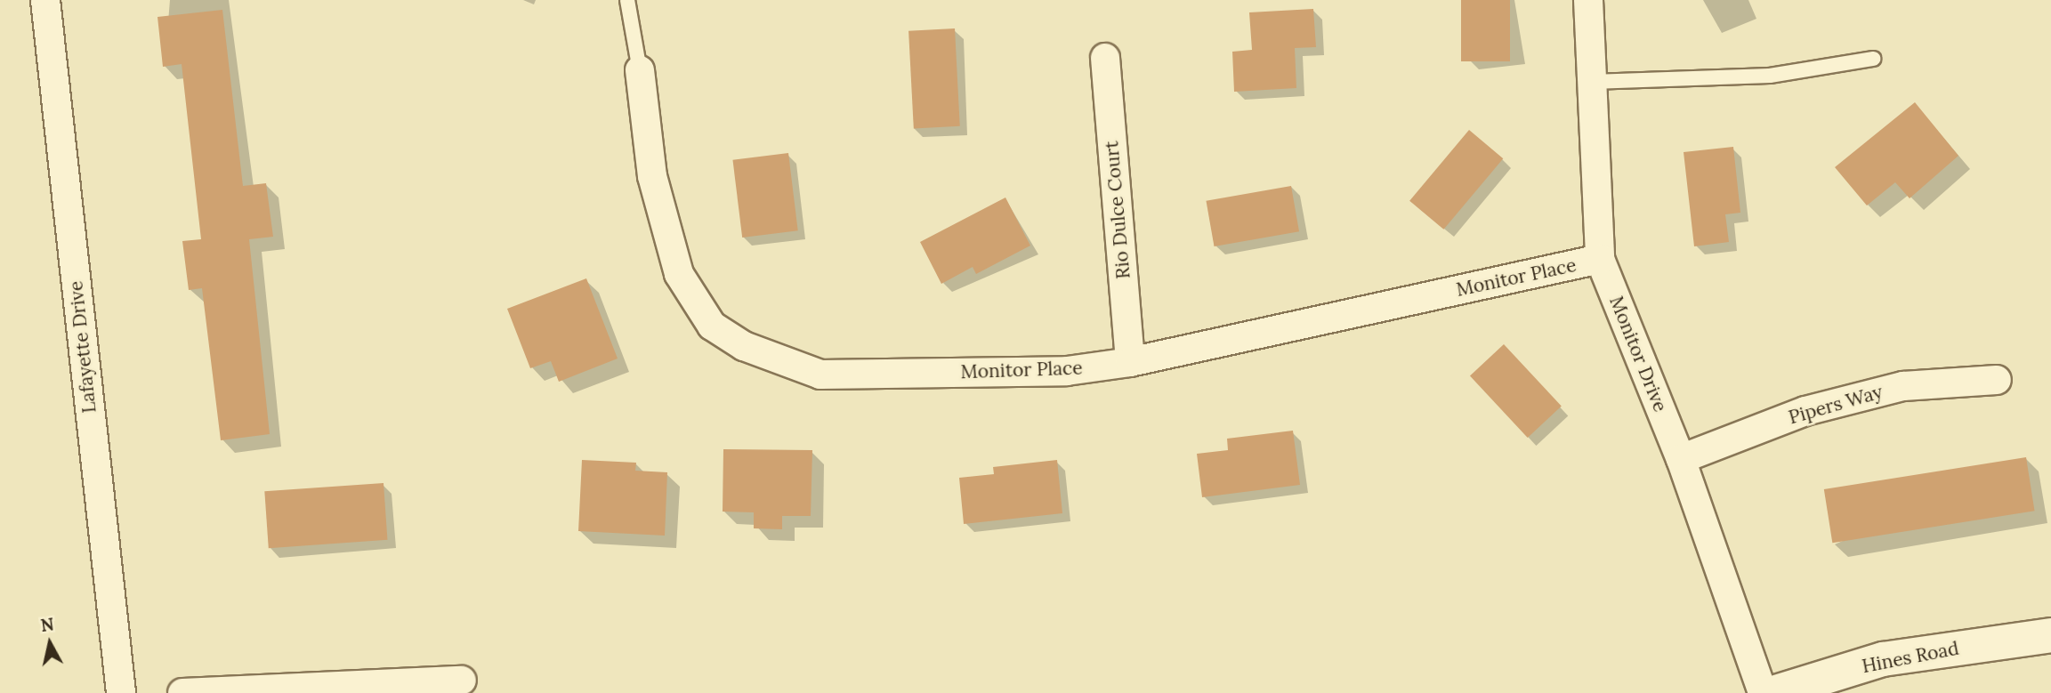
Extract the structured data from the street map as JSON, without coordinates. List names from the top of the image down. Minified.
{"streets":{"street":["Rio Dulce Court","Monitor Place","Lafayette Drive","Monitor Drive","Pipers Way","Hines Road"]},"crossings":[["Rio Dulce Court","Monitor Place"],["Monitor Place","Monitor Drive"],["Monitor Drive","Pipers Way"]],"north":"top"}
